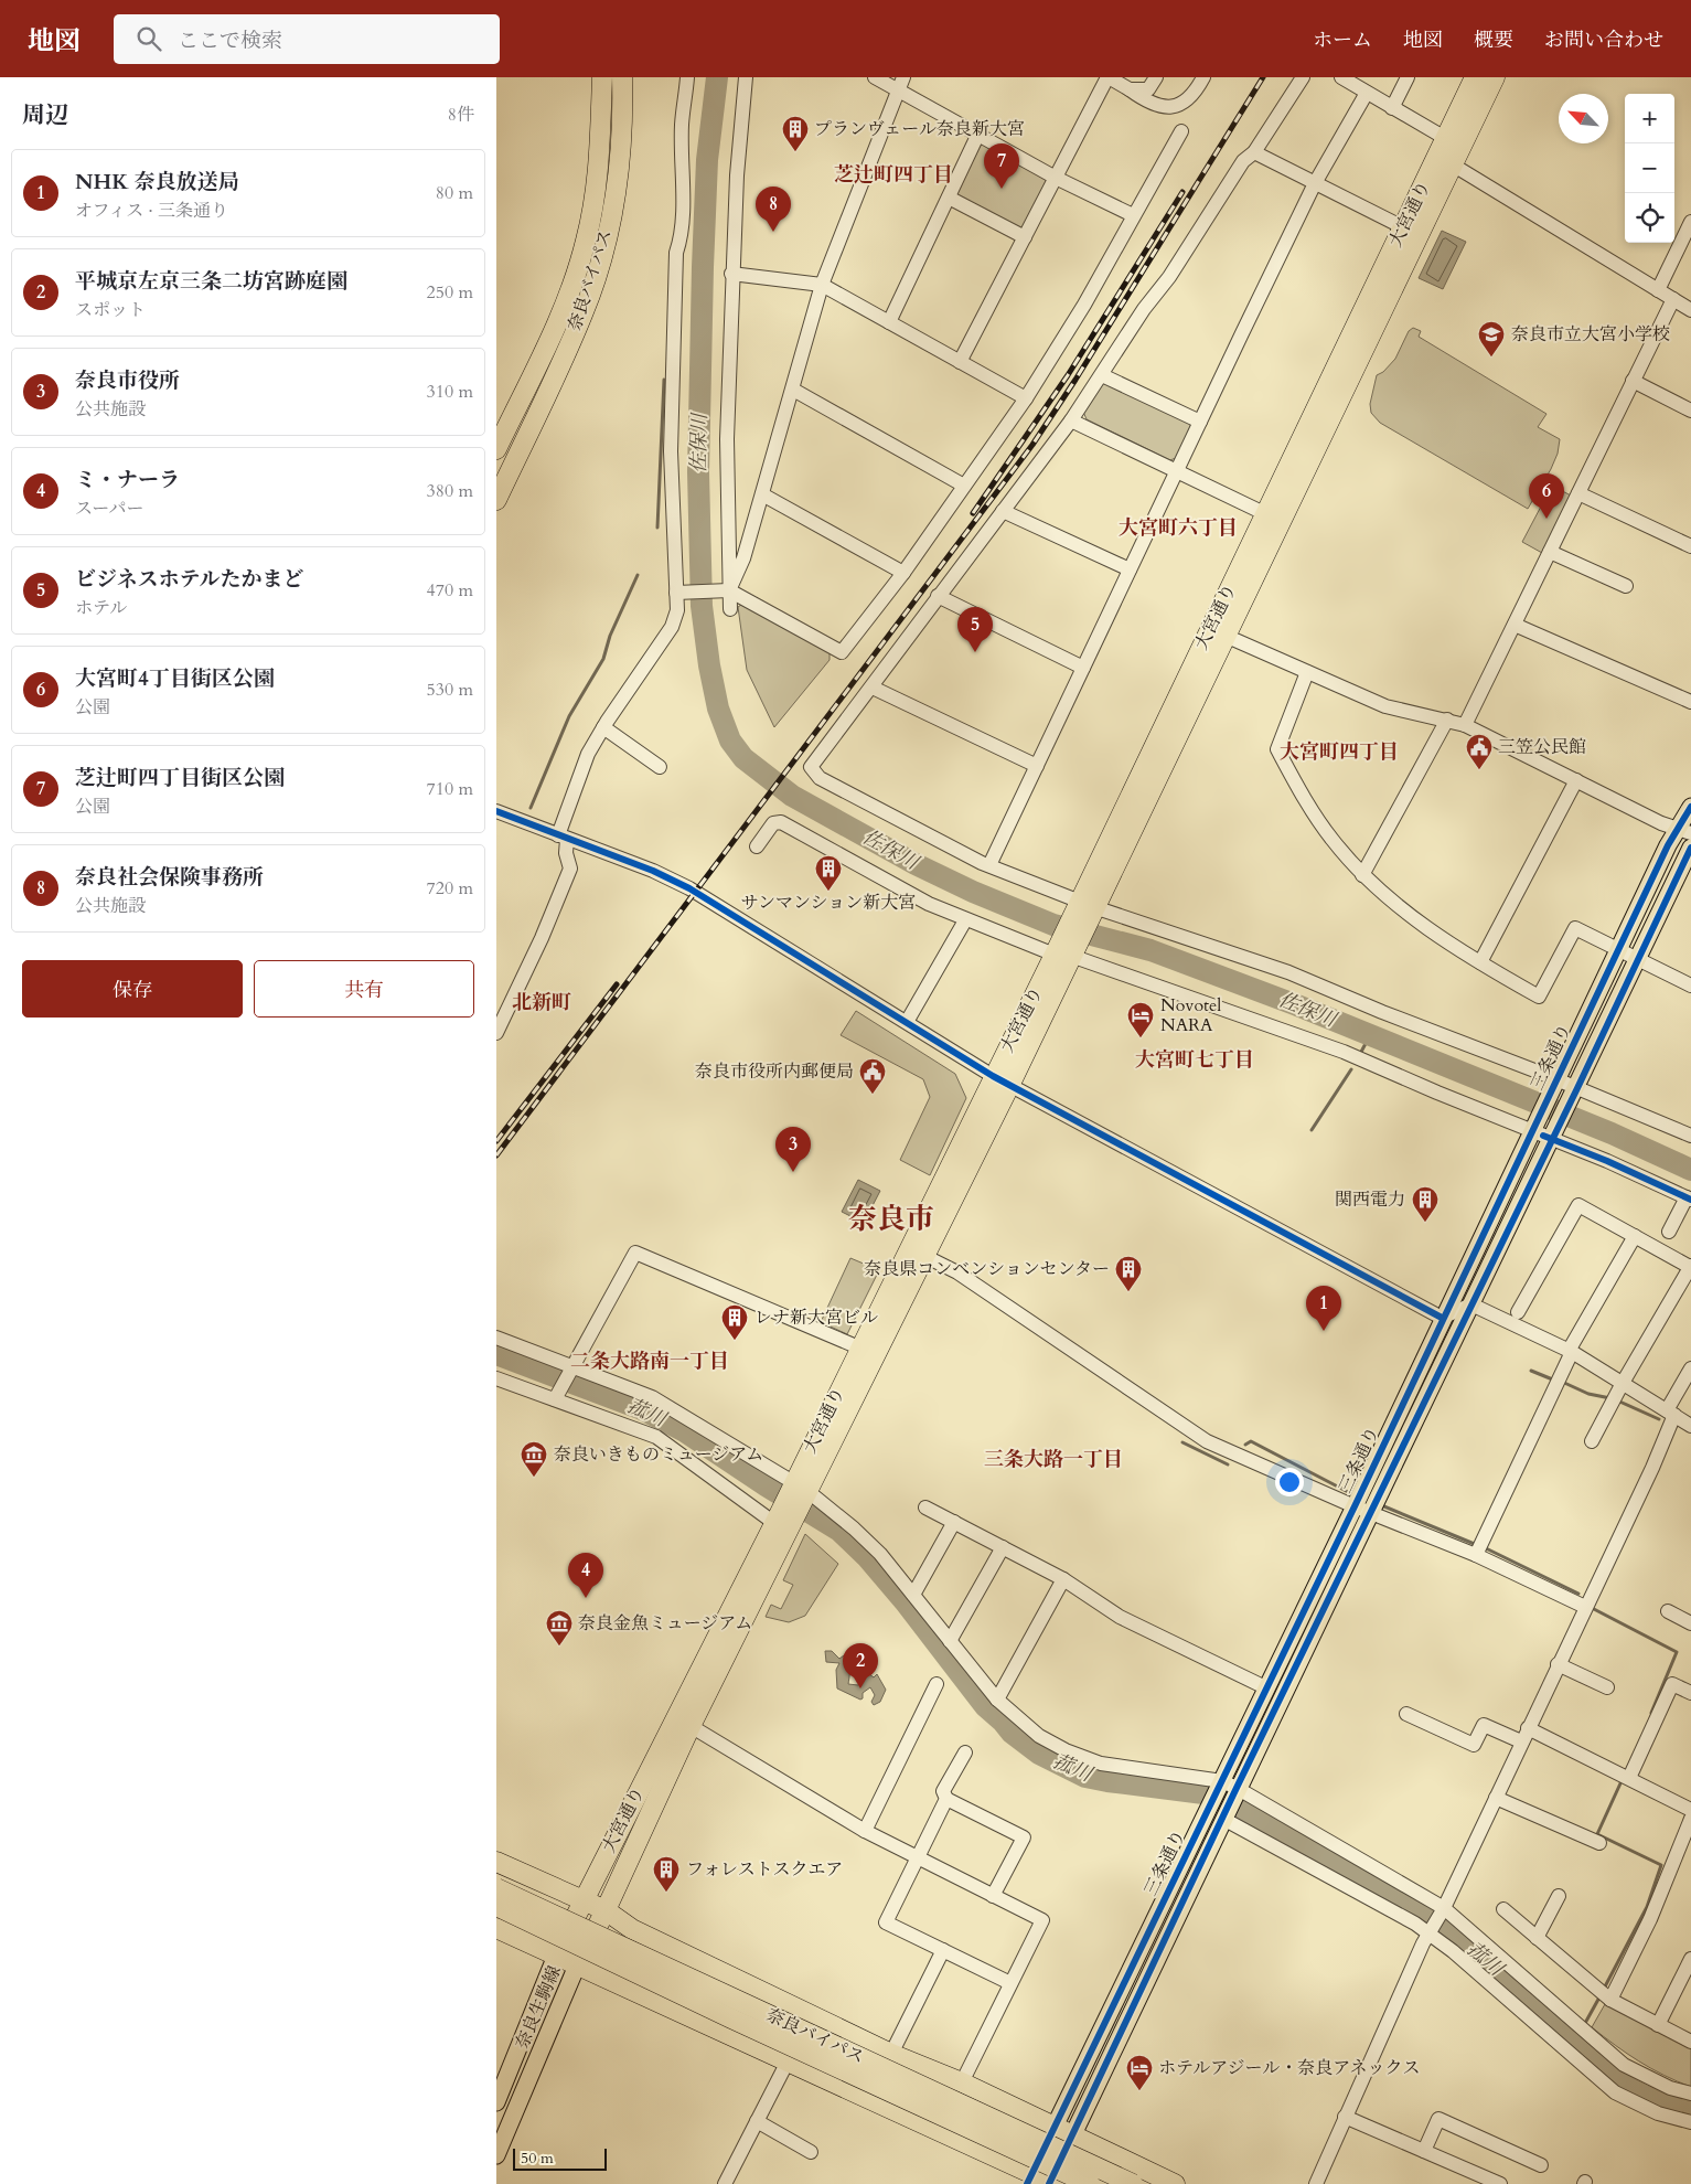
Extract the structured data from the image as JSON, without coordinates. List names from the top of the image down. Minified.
{"streets":{"highway":["大宮通り","奈良バイパス"],"main road":["三条通り","奈良生駒線"]},"crossings":[["大宮通り","奈良生駒線"]],"districts":["芝辻町四丁目","大宮町六丁目","大宮町四丁目","北新町","大宮町七丁目","奈良市","二条大路南一丁目","三条大路一丁目"],"water":["佐保川","菰川"],"places":{"building":["プランヴェール奈良新大宮","サンマンション新大宮","関西電力","奈良県コンベンションセンター","レナ新大宮ビル","フォレストスクエア"],"school or university":["奈良市立大宮小学校"],"public building":["三笠公民館","奈良市役所内郵便局"],"hotel":["Novotel NARA","ホテルアジール・奈良アネックス"],"museum":["奈良いきものミュージアム","奈良金魚ミュージアム"]},"scale_bar":"50 m","north":"top left","page":{"header":"地図","search":"ここで検索","nav":["ホーム","地図","概要","お問い合わせ"],"heading":["周辺","8件"],"map_buttons":["+","−"],"pins":["7","8","6","5","3","1","4","2"],"list":[{"mark":"1","name":"NHK 奈良放送局","note":"オフィス · 三条通り","value":"80 m"},{"mark":"2","name":"平城京左京三条二坊宮跡庭園","note":"スポット","value":"250 m"},{"mark":"3","name":"奈良市役所","note":"公共施設","value":"310 m"},{"mark":"4","name":"ミ・ナーラ","note":"スーパー","value":"380 m"},{"mark":"5","name":"ビジネスホテルたかまど","note":"ホテル","value":"470 m"},{"mark":"6","name":"大宮町4丁目街区公園","note":"公園","value":"530 m"},{"mark":"7","name":"芝辻町四丁目街区公園","note":"公園","value":"710 m"},{"mark":"8","name":"奈良社会保険事務所","note":"公共施設","value":"720 m"}],"buttons":["保存","共有"],"scale":"50 m"}}
